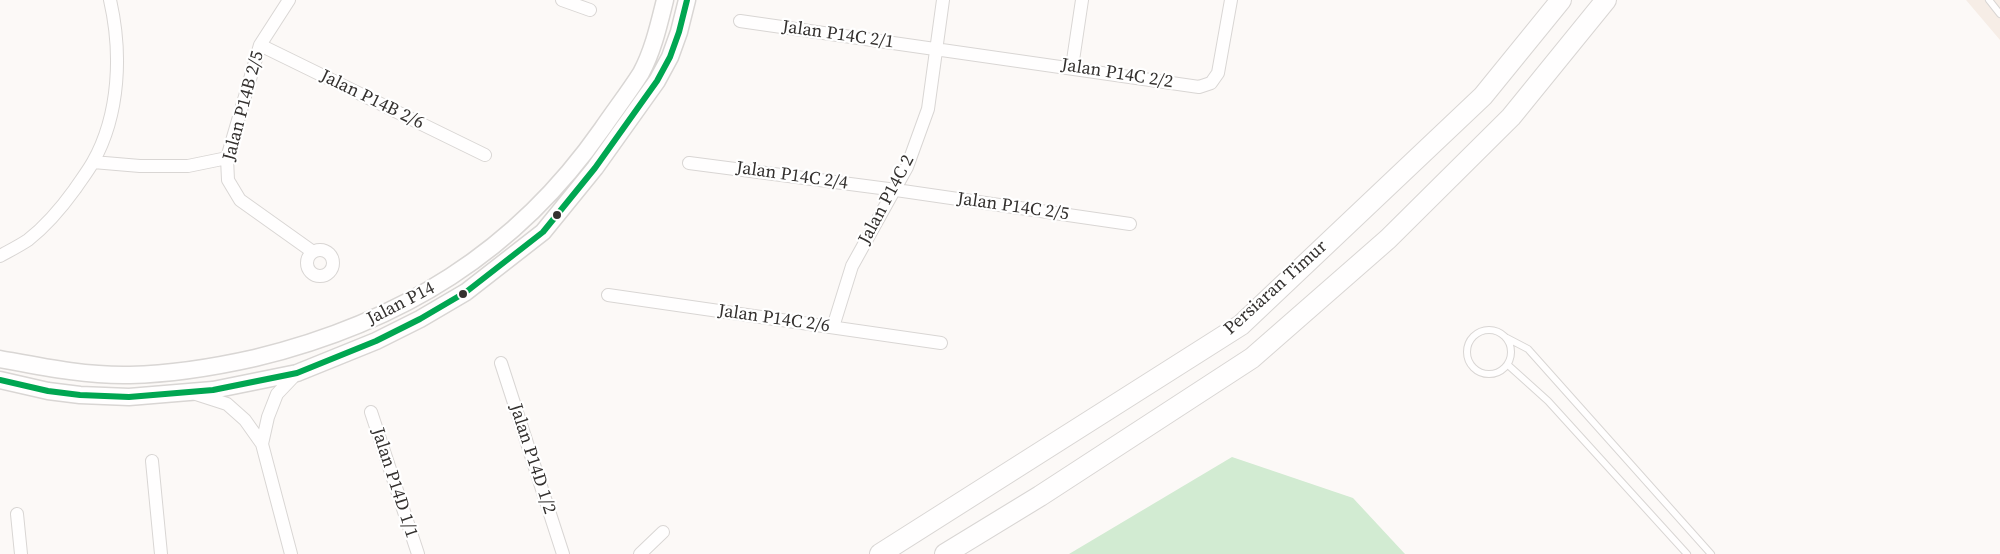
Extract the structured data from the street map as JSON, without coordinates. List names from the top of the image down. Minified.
{"streets":{"main road":["Persiaran Timur","Jalan P14"],"street":["Jalan P14C 2/1","Jalan P14C 2/2","Jalan P14B 2/6","Jalan P14B 2/5","Jalan P14C 2/4","Jalan P14C 2","Jalan P14C 2/5","Jalan P14C 2/6","Jalan P14D 1/2","Jalan P14D 1/1"]},"crossings":[["Jalan P14C 2/1","Jalan P14C 2/2"],["Jalan P14C 2/1","Jalan P14C 2"],["Jalan P14C 2/2","Jalan P14C 2"],["Jalan P14B 2/6","Jalan P14B 2/5"],["Jalan P14C 2/4","Jalan P14C 2"],["Jalan P14C 2/4","Jalan P14C 2/5"],["Jalan P14C 2","Jalan P14C 2/5"],["Jalan P14C 2","Jalan P14C 2/6"]]}
